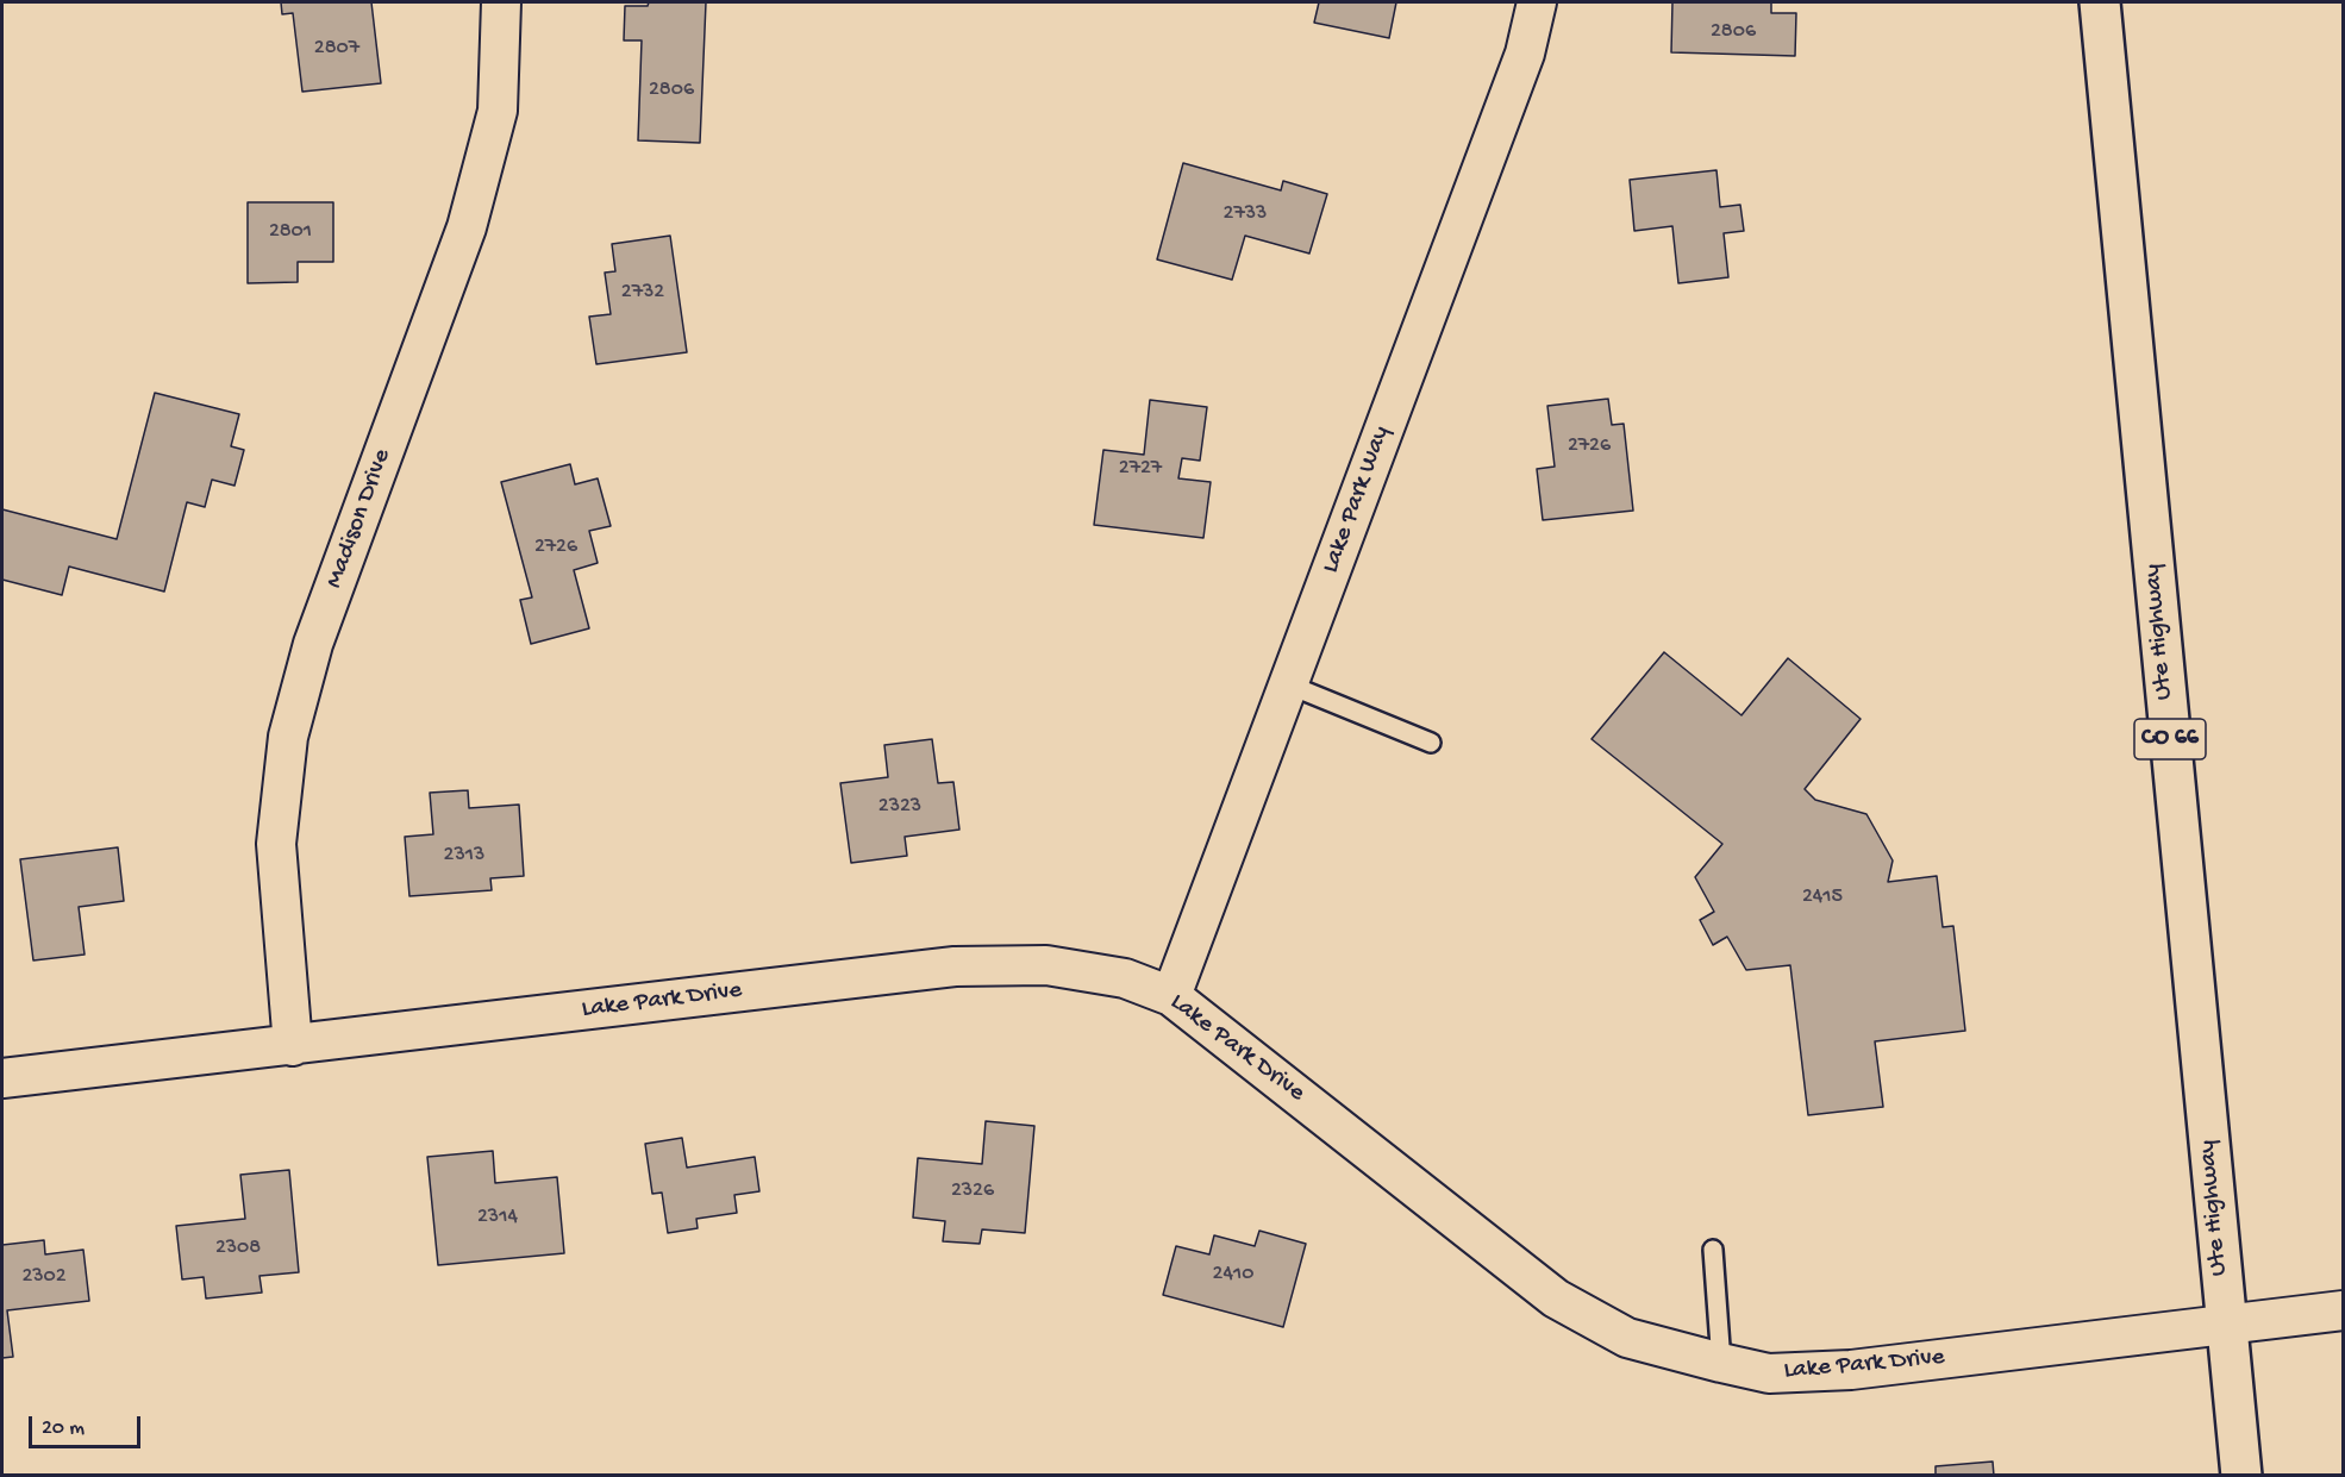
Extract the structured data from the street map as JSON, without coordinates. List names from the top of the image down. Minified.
{"streets":{"main road":["Ute Highway","CO 66"],"street":["Lake Park Way","Madison Drive","Lake Park Drive"]},"crossings":[["Lake Park Way","Lake Park Drive"],["Madison Drive","Lake Park Drive"],["Ute Highway","Lake Park Drive"]],"house_numbers":["2806","2807","2806","2733","2801","2732","2726","2727","2726","2323","2313","2415","2326","2314","2308","2410","2302"],"scale_bar":"20 m"}
